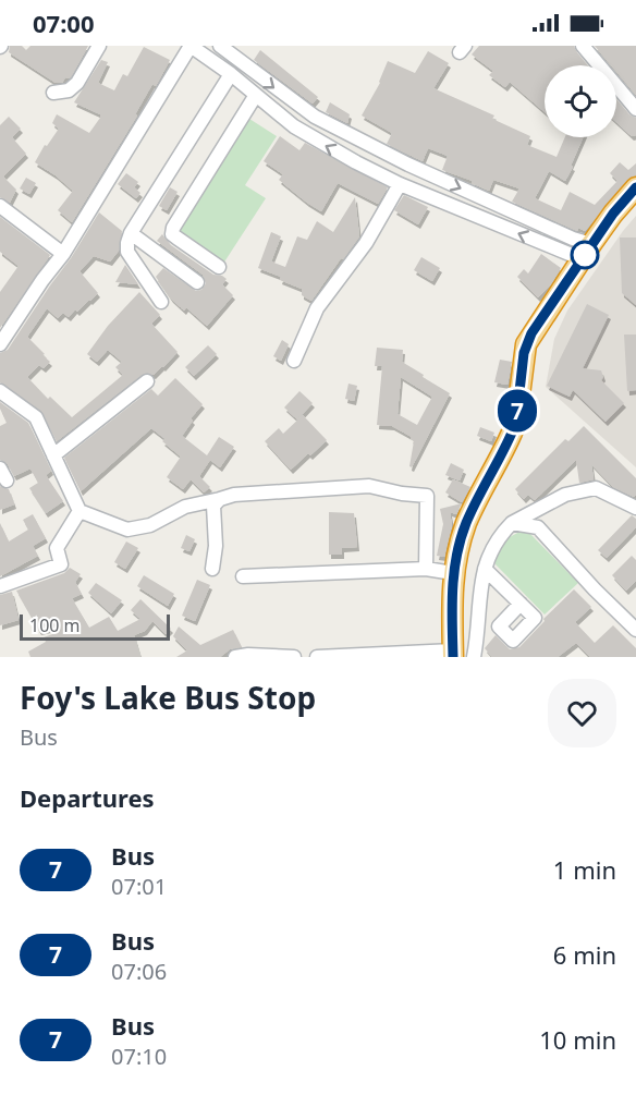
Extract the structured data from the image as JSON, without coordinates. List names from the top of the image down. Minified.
{"lines":["bus line 7"],"scale_bar":"100 m","page":{"status":"07:00","on_map":"7","scale":"100 m","heading":[["Foy's Lake Bus Stop","Bus"],"Departures"],"list":[{"mark":"7","name":"Bus","note":"07:01","value":"1 min"},{"mark":"7","name":"Bus","note":"07:06","value":"6 min"},{"mark":"7","name":"Bus","note":"07:10","value":"10 min"}]}}
